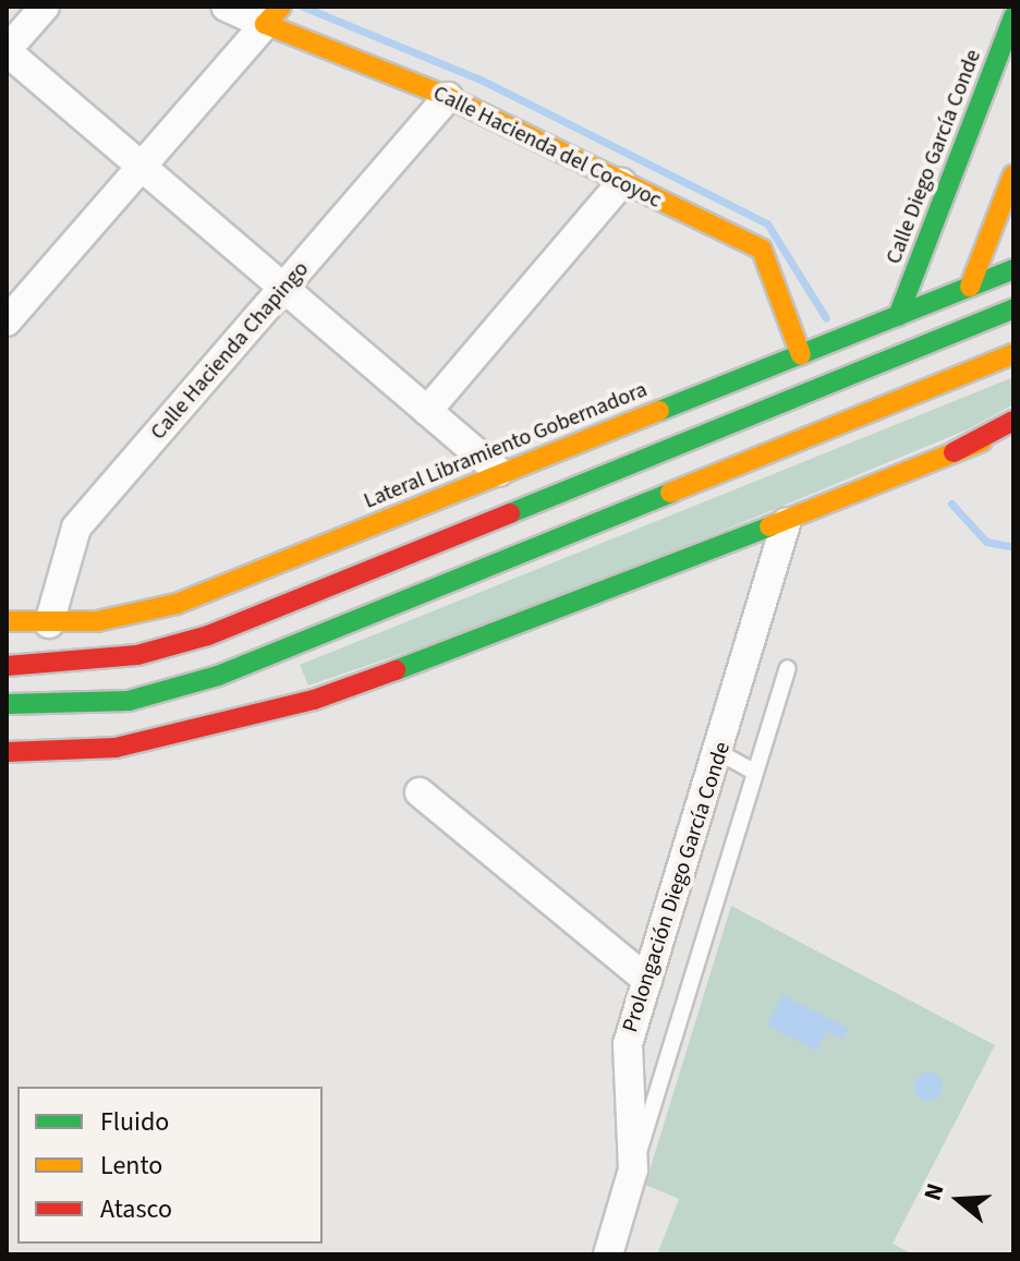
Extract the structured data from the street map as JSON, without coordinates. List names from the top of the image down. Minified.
{"streets":{"main road":["Calle Hacienda del Cocoyoc","Calle Diego García Conde","Lateral Libramiento Gobernadora"],"street":["Calle Hacienda Chapingo","Prolongación Diego García Conde"]},"crossings":[["Calle Hacienda del Cocoyoc","Calle Hacienda Chapingo"],["Calle Hacienda del Cocoyoc","Lateral Libramiento Gobernadora"],["Calle Diego García Conde","Lateral Libramiento Gobernadora"],["Calle Hacienda Chapingo","Lateral Libramiento Gobernadora"]],"legend":["Fluido","Lento","Atasco"],"north":"left"}
